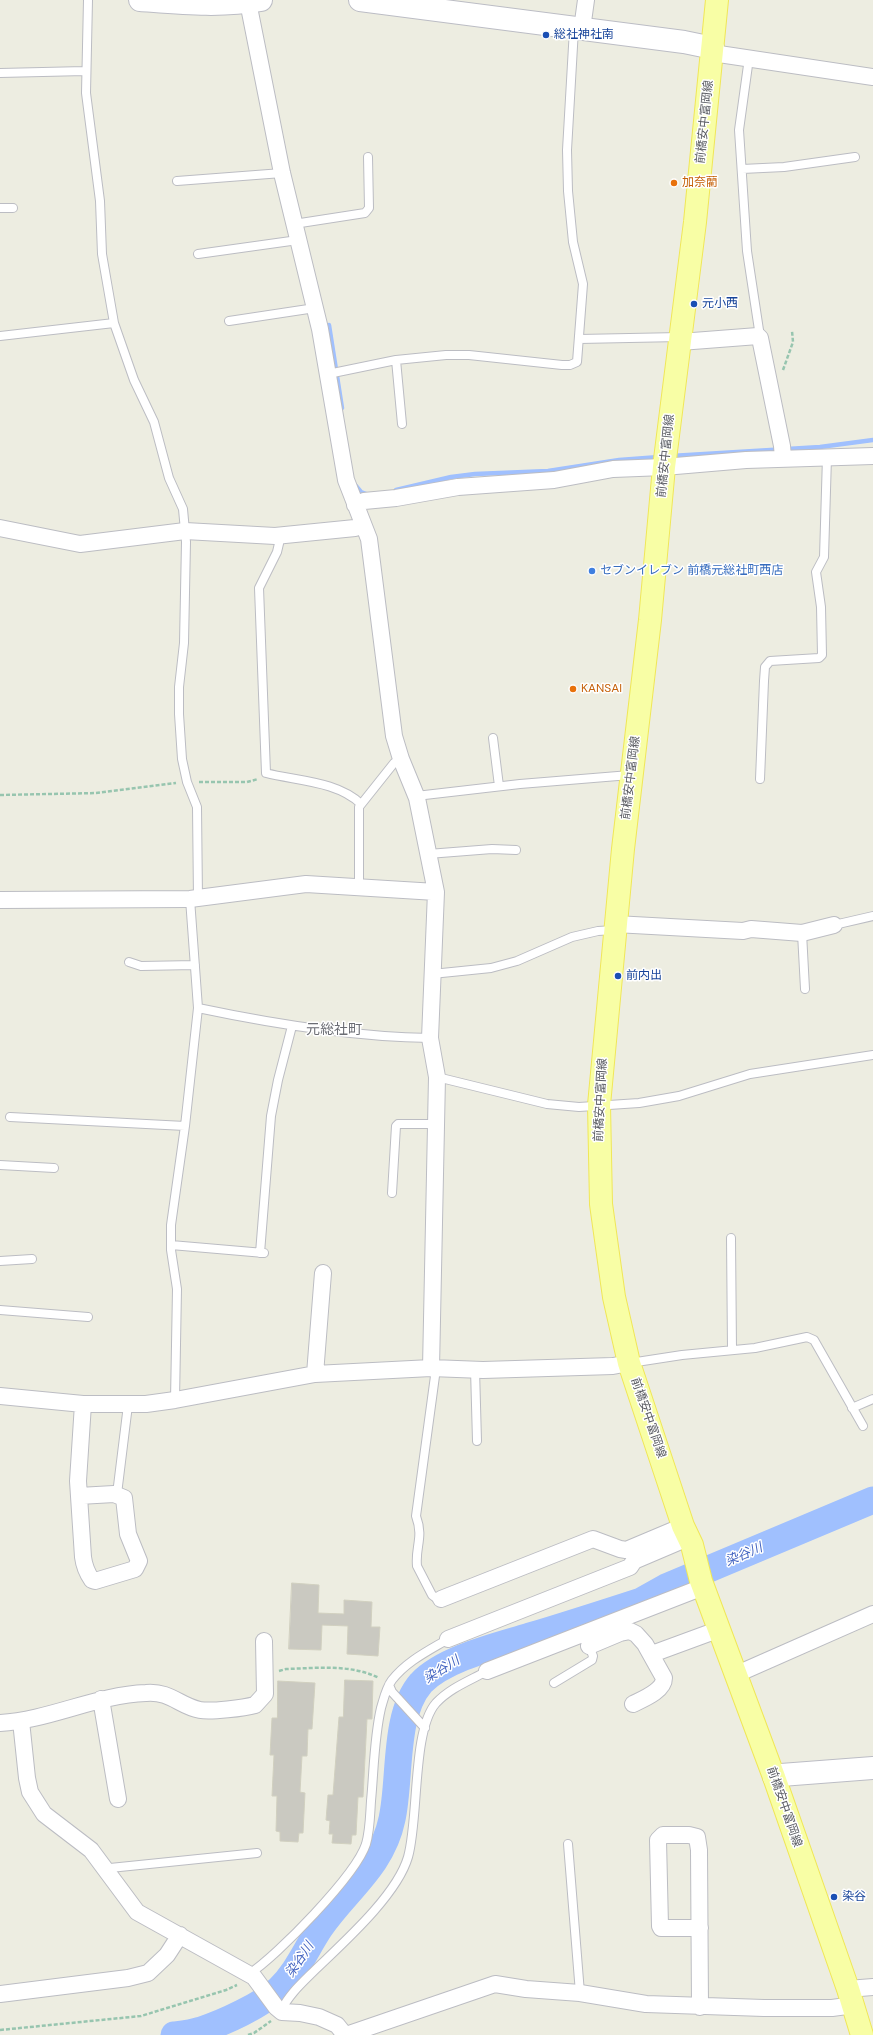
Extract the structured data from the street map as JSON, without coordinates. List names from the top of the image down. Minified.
{"streets":{"main road":["前橋安中富岡線"]},"districts":["元総社町"],"water":["染谷川"],"places":["総社神社南","加奈藺","元小西","セブンイレブン 前橋元総社町西店","KANSAI","前内出","染谷"]}
